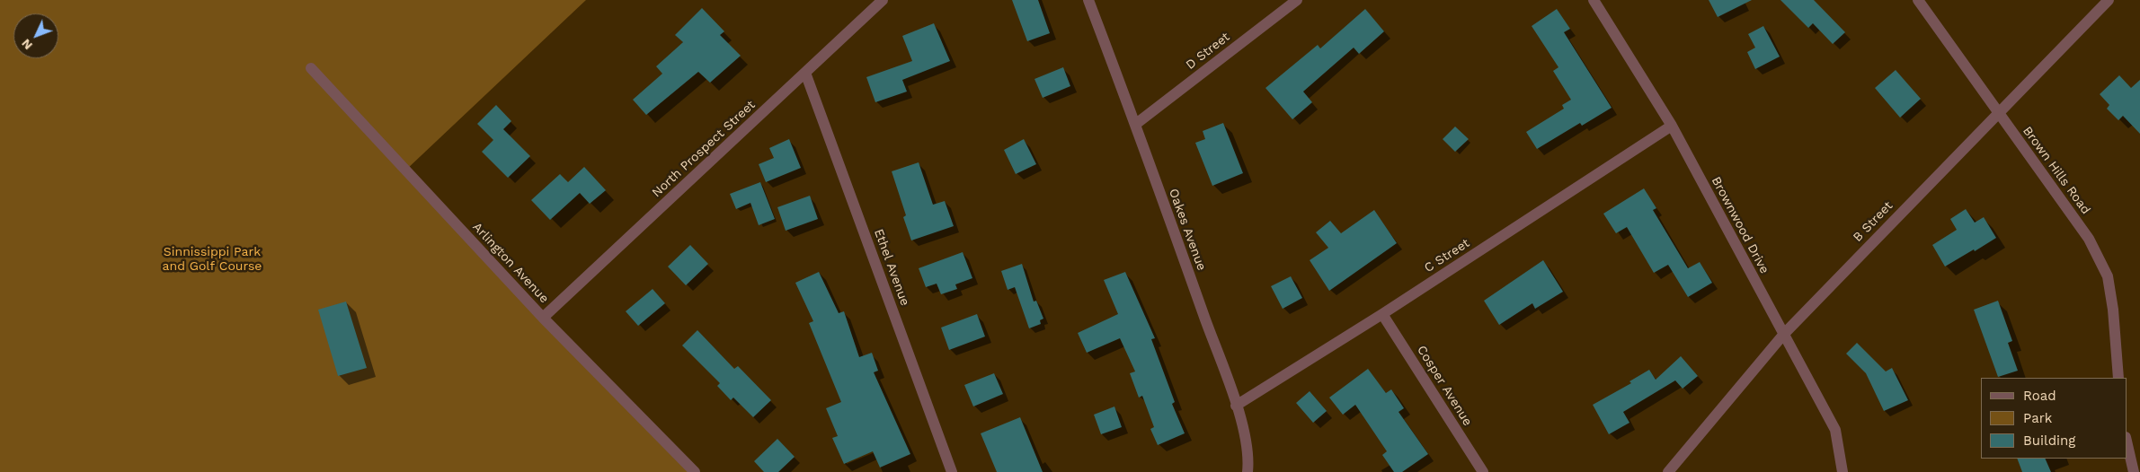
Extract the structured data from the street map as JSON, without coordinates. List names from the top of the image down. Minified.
{"streets":{"street":["D Street","North Prospect Street","Brown Hills Road","B Street","Brownwood Drive","Oakes Avenue","C Street","Arlington Avenue","Ethel Avenue","Cosper Avenue"]},"crossings":[["D Street","Oakes Avenue"],["North Prospect Street","Arlington Avenue"],["North Prospect Street","Ethel Avenue"],["Brown Hills Road","B Street"],["B Street","Brownwood Drive"],["Brownwood Drive","C Street"],["Oakes Avenue","C Street"],["C Street","Cosper Avenue"]],"parks":["Sinnissippi Park and Golf Course"],"legend":["Road","Park","Building"],"north":"bottom left"}
